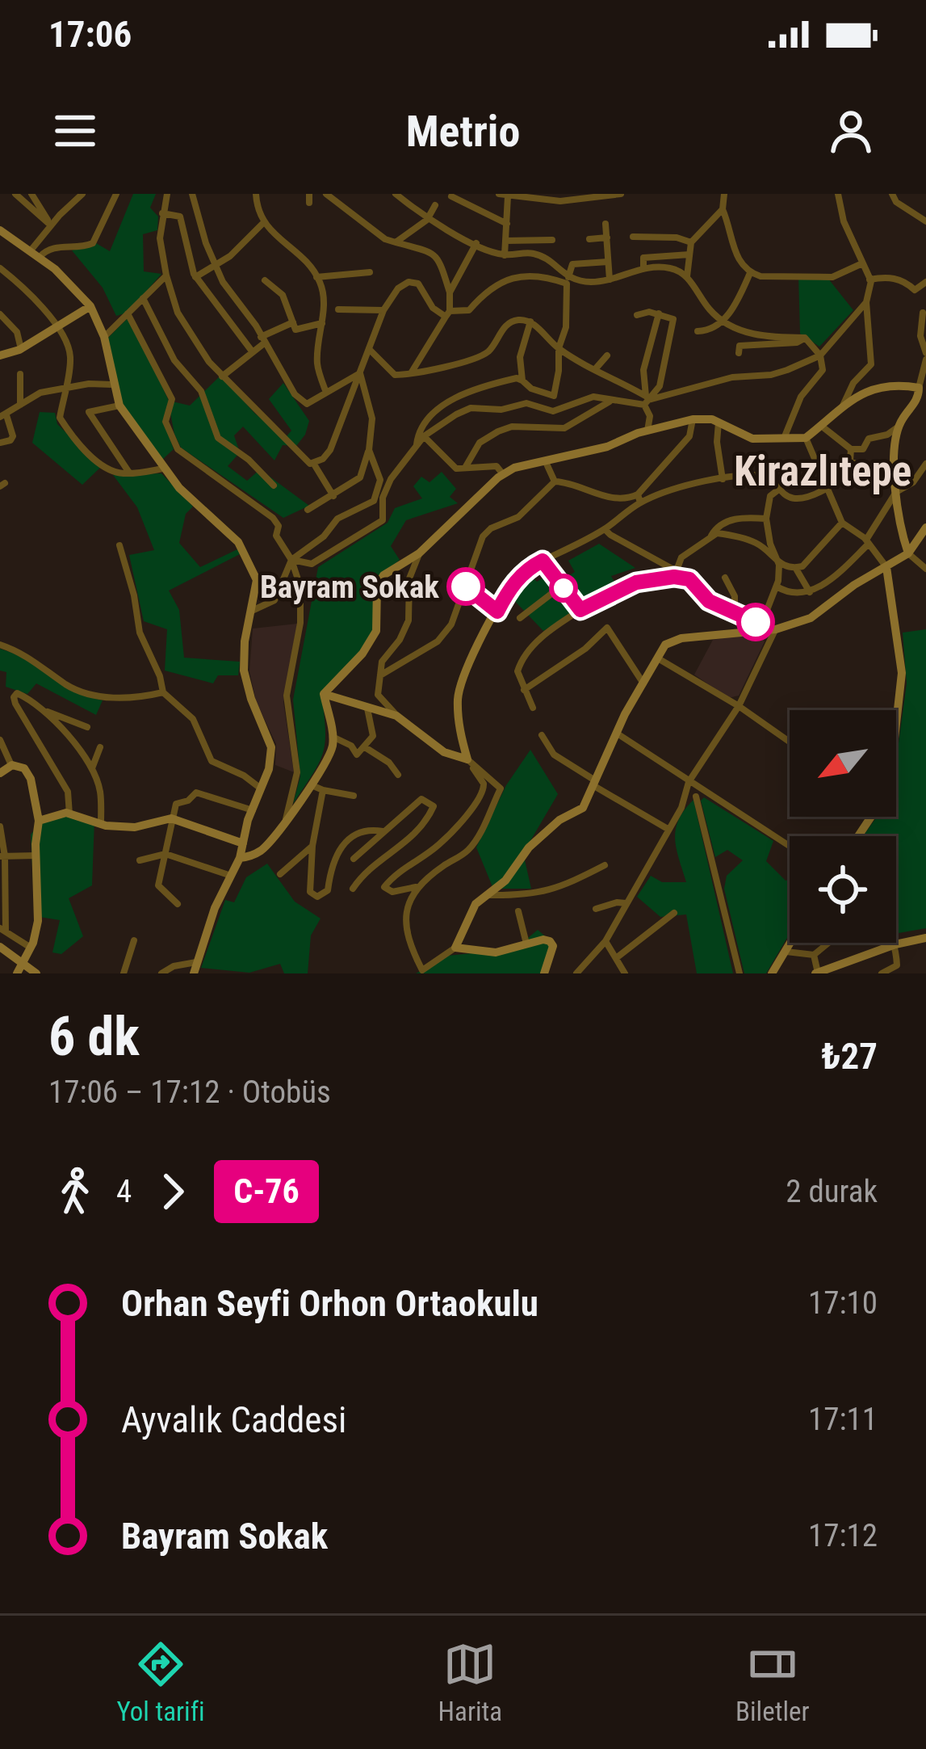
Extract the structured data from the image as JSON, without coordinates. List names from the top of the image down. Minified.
{"districts":["Kirazlıtepe"],"places":["Bayram Sokak"],"lines":["bus line C-76"],"north":"bottom left","page":{"status":"17:06","header":"Metrio","heading":["6 dk","17:06 – 17:12 · Otobüs","₺27"],"legs":["4","C-76","2 durak"],"list":[{"name":"Orhan Seyfi Orhon Ortaokulu","value":"17:10"},{"name":"Ayvalık Caddesi","value":"17:11"},{"name":"Bayram Sokak","value":"17:12"}],"tabs":["Yol tarifi","Harita","Biletler"]}}
